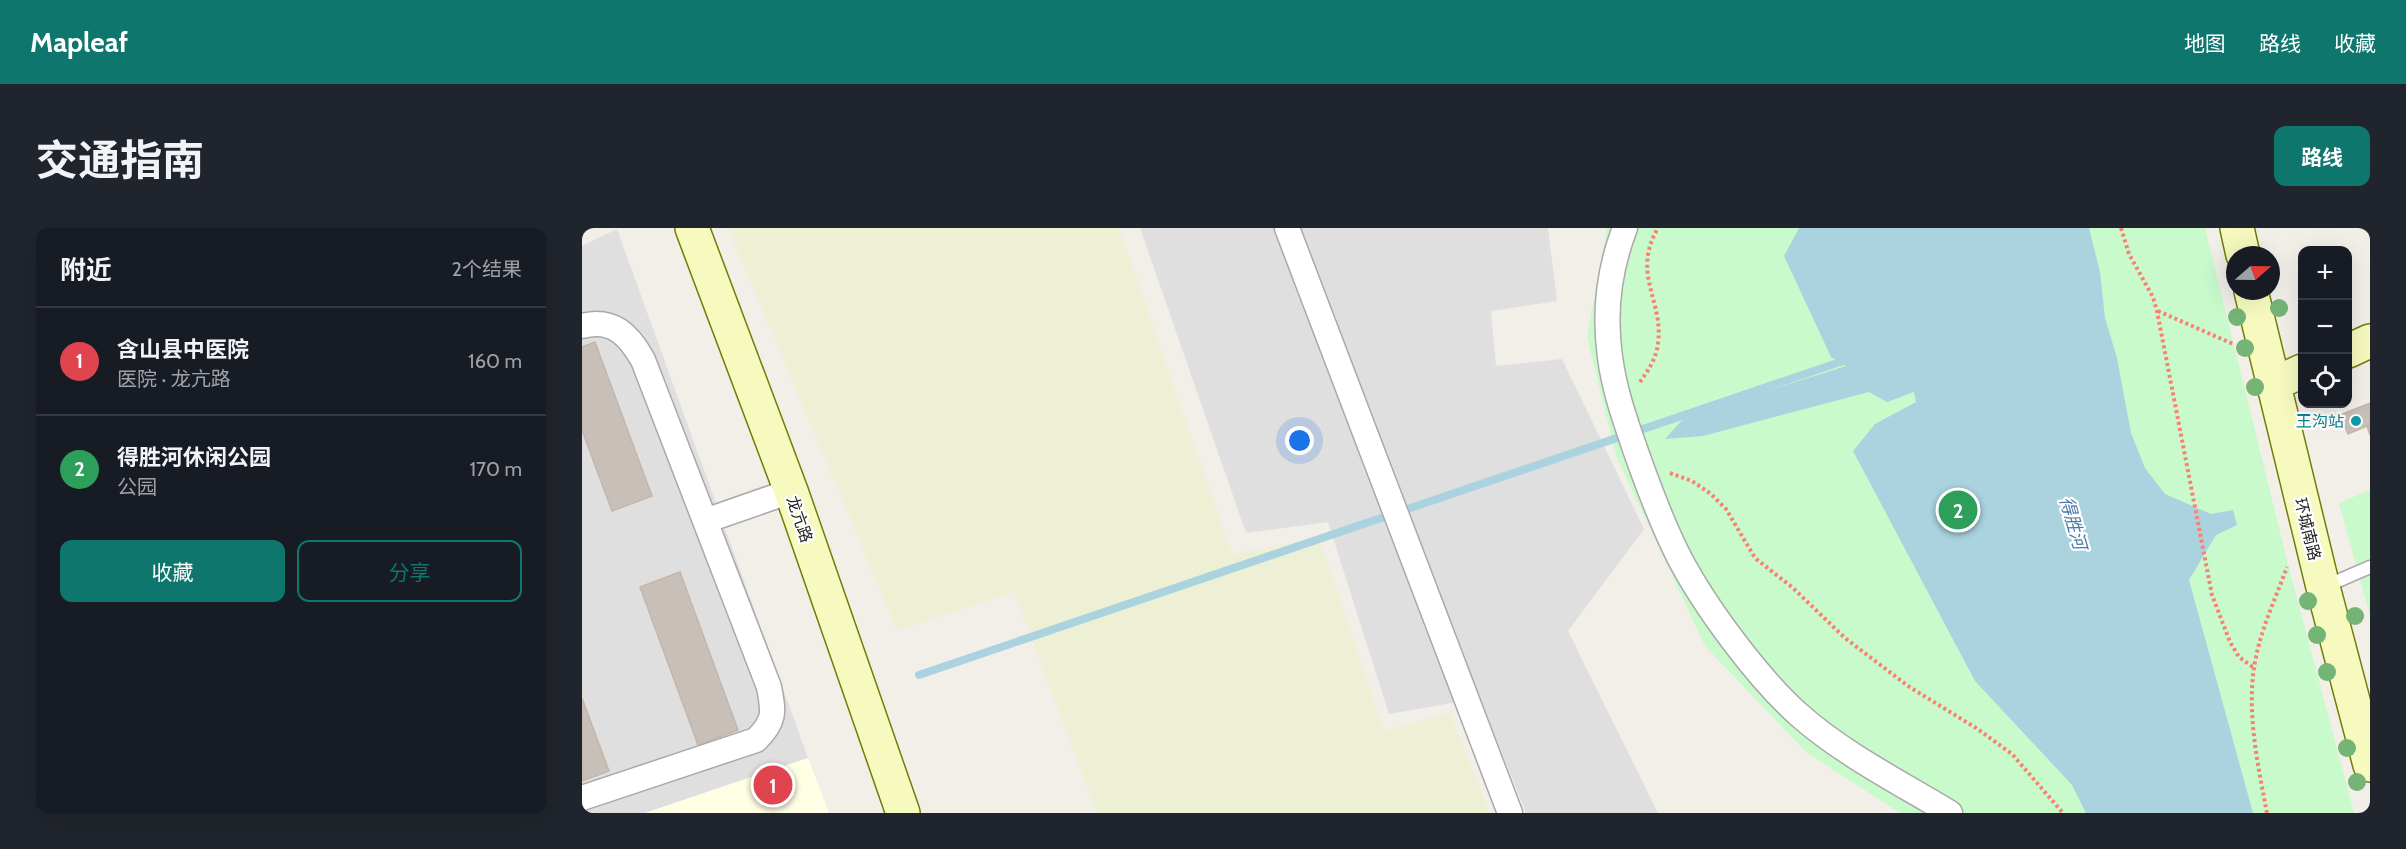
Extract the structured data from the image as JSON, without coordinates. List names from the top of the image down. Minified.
{"streets":{"street":["龙亢路","环城南路"]},"water":["得胜河"],"places":["王沟站"],"north":"right","page":{"header":"Mapleaf","nav":["地图","路线","收藏"],"title":"交通指南","buttons":["路线",["收藏","分享"]],"heading":["附近","2个结果"],"map_buttons":["+","−"],"list":[{"mark":"1","name":"含山县中医院","note":"医院 · 龙亢路","value":"160 m"},{"mark":"2","name":"得胜河休闲公园","note":"公园","value":"170 m"}],"pins":["2","1"]}}
